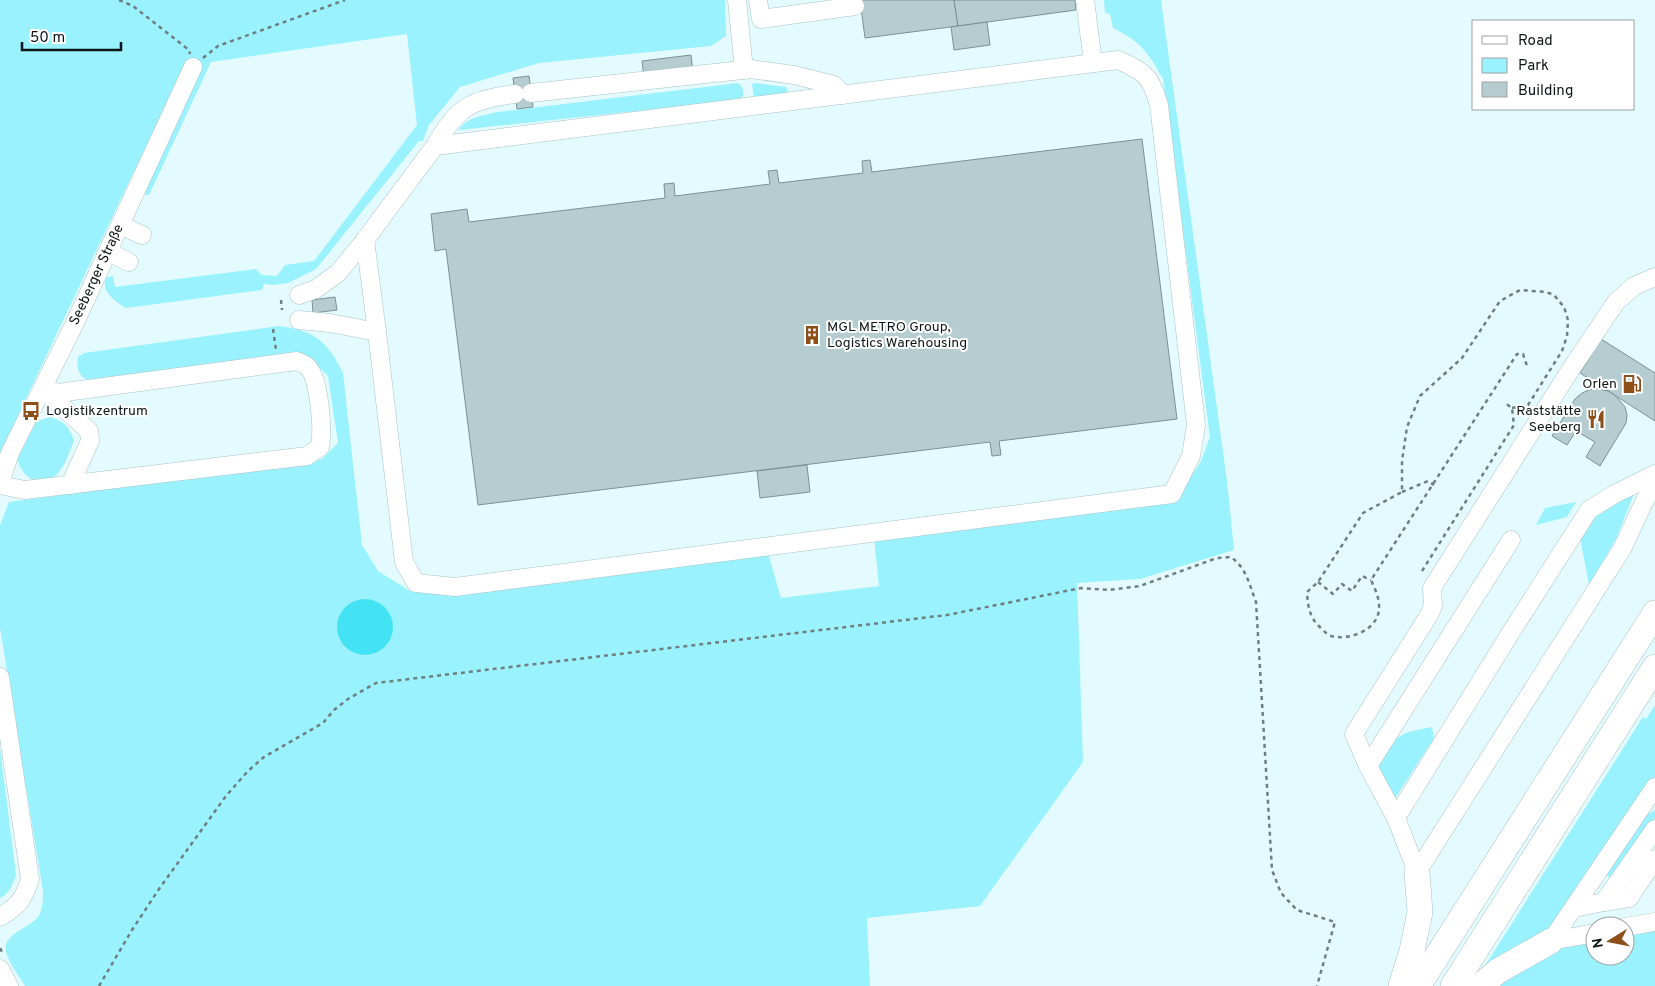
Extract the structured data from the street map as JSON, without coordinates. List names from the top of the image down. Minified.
{"streets":{"street":["Seeberger Straße"]},"places":{"building":["MGL METRO Group, Logistics Warehousing"],"fuel station":["Orlen"],"bus stop":["Logistikzentrum"],"restaurant":["Raststätte Seeberg"]},"legend":["Road","Park","Building"],"scale_bar":"50 m","north":"left"}
